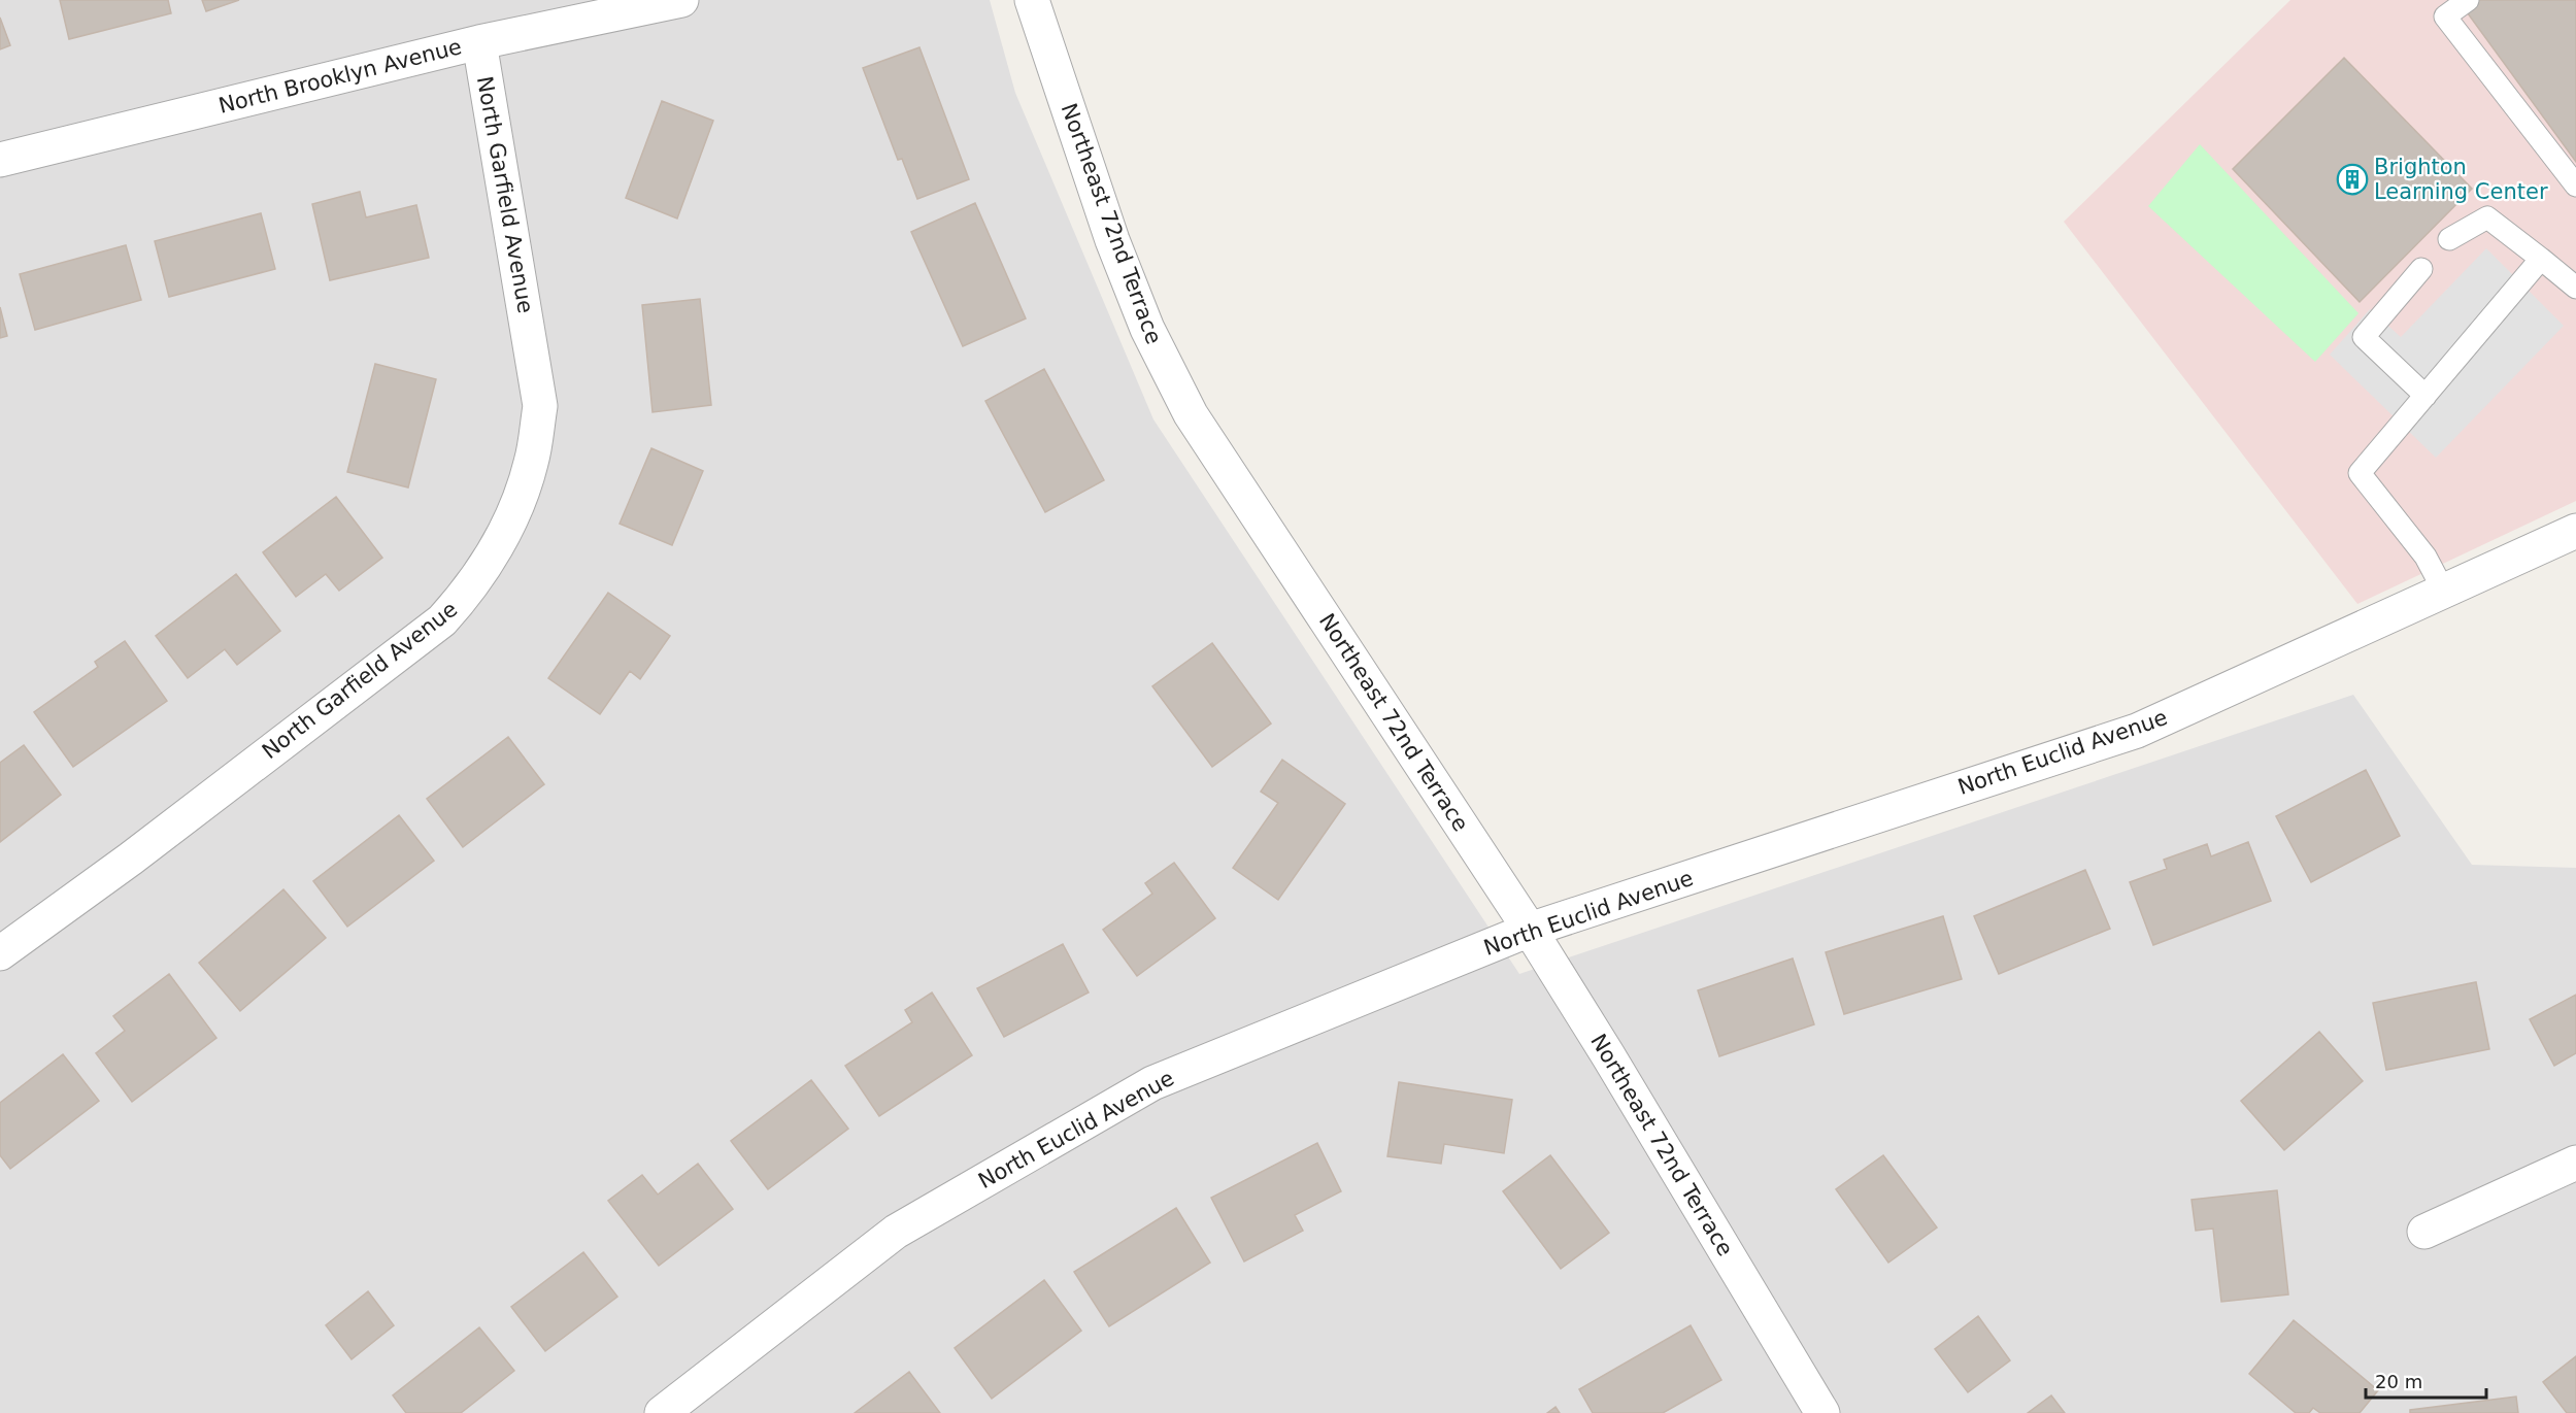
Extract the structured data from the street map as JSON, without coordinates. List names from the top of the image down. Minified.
{"streets":{"street":["North Brooklyn Avenue","North Garfield Avenue","Northeast 72nd Terrace","North Euclid Avenue"]},"crossings":[["North Brooklyn Avenue","North Garfield Avenue"],["Northeast 72nd Terrace","North Euclid Avenue"]],"places":{"building":["Brighton Learning Center"]},"scale_bar":"20 m"}
